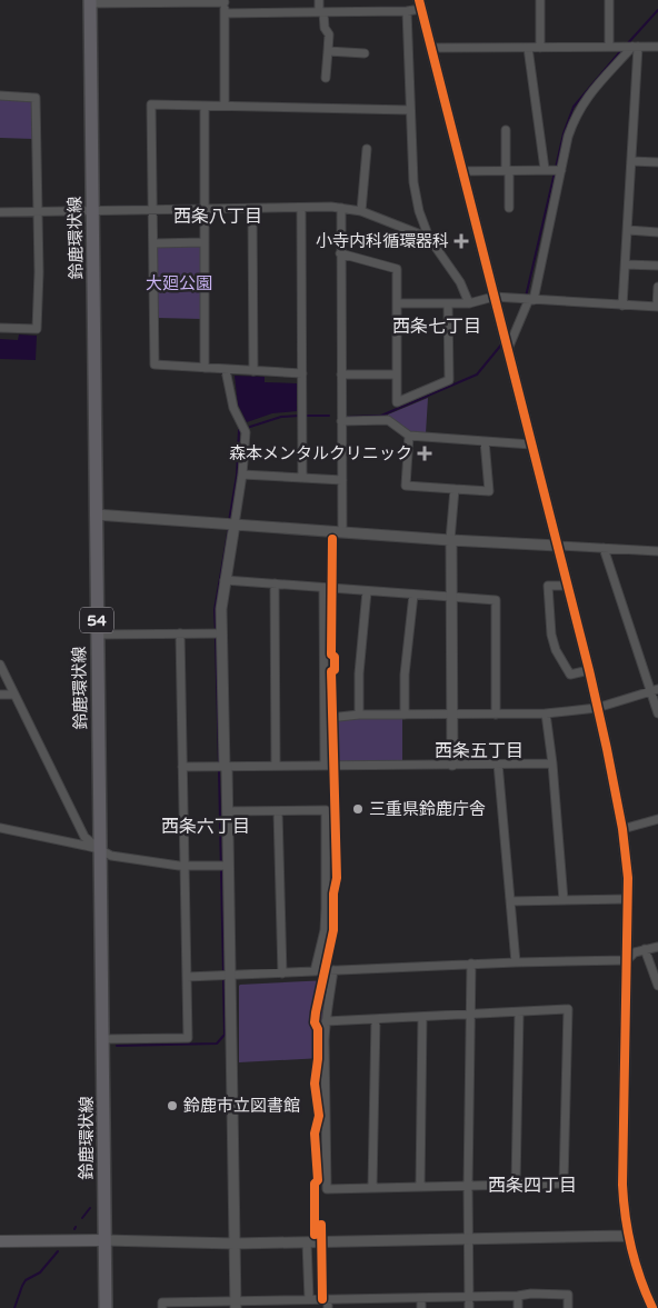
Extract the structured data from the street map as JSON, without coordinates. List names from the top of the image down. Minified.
{"streets":{"main road":["鈴鹿環状線","54"]},"districts":["西条八丁目","西条七丁目","西条五丁目","西条六丁目","西条四丁目"],"parks":["大廻公園"],"places":{"health":["小寺内科循環器科","森本メンタルクリニック"],"other":["三重県鈴鹿庁舎","鈴鹿市立図書館"]}}
